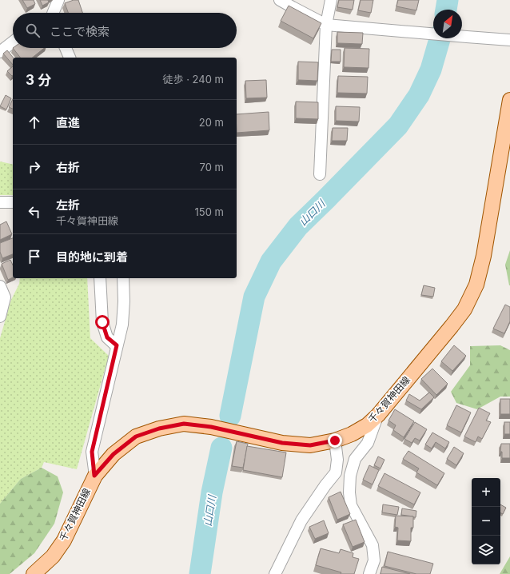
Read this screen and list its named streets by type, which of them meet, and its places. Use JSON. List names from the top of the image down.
{
  "streets": {
    "main road": ["千々賀神田線"]
  },
  "water": ["山口川"],
  "north": "top right",
  "page": {
    "search": "ここで検索",
    "heading": ["3 分", "徒歩 · 240 m"],
    "list": [
      ["直進", "20 m"],
      ["右折", "70 m"],
      ["左折", "千々賀神田線", "150 m"],
      "目的地に到着"
    ],
    "map_buttons": ["+", "−"]
  }
}
